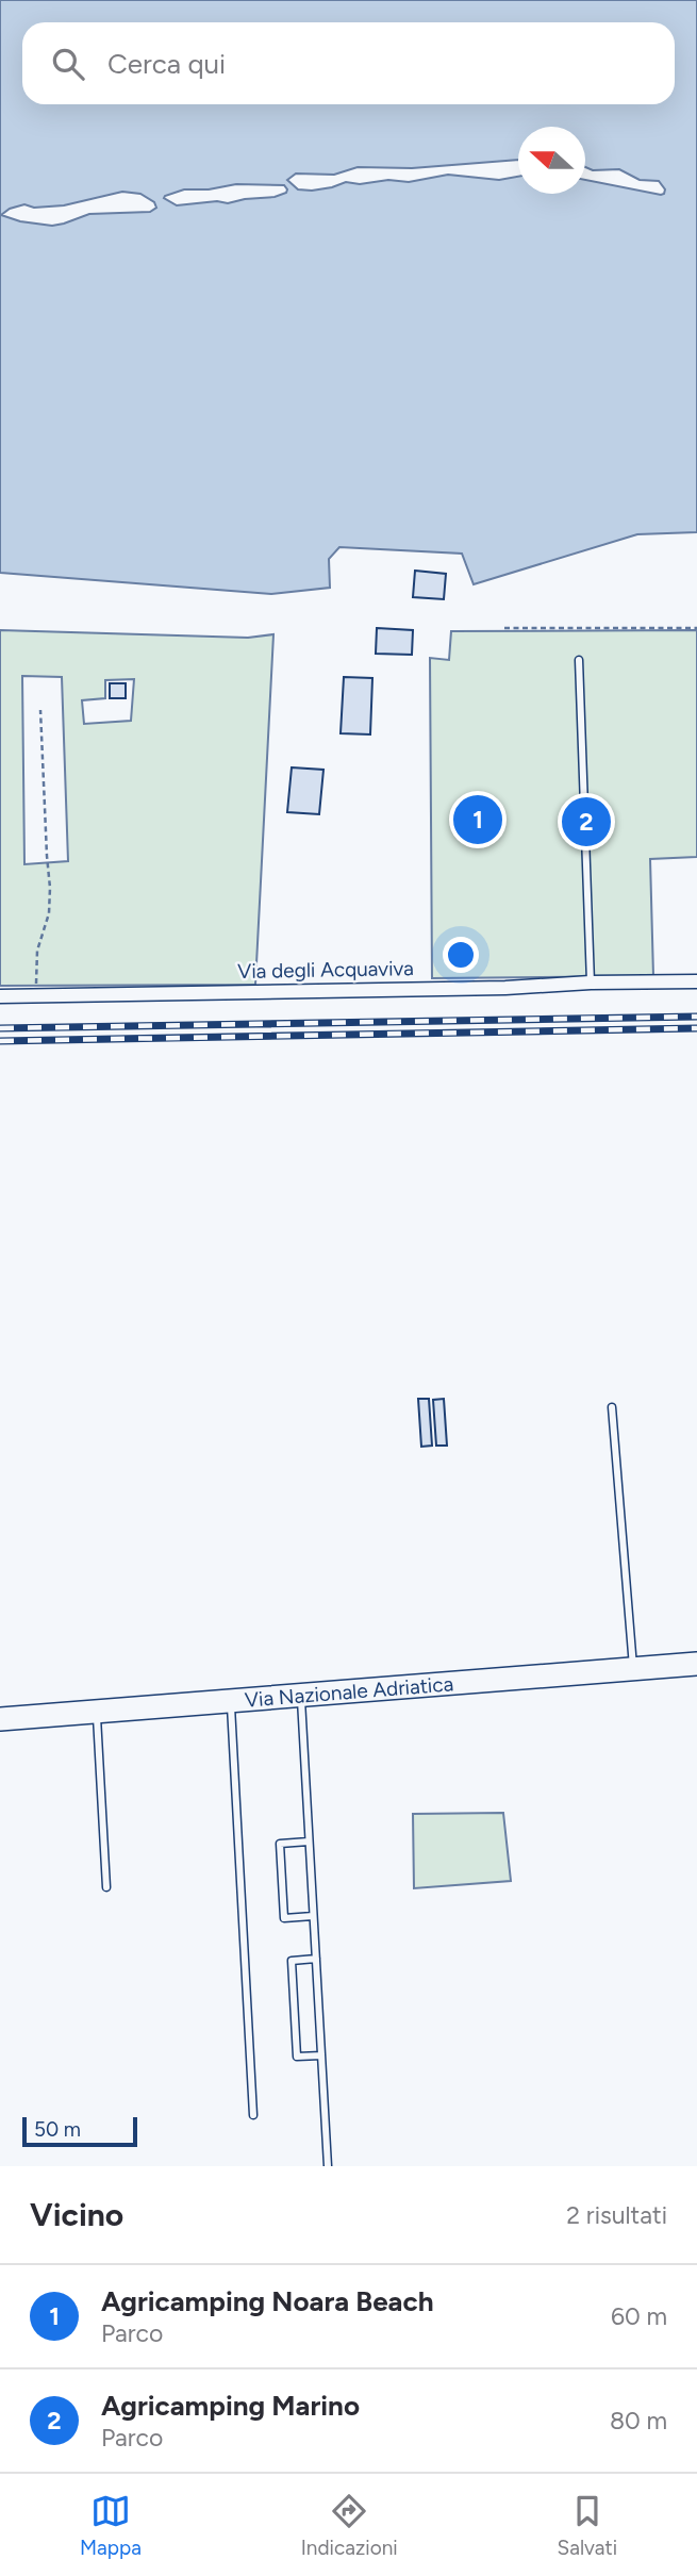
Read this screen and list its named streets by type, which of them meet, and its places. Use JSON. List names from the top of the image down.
{
  "streets": {
    "main road": ["Via Nazionale Adriatica"],
    "street": ["Via degli Acquaviva"]
  },
  "scale_bar": "50 m",
  "north": "left",
  "page": {
    "search": "Cerca qui",
    "pins": ["1", "2"],
    "scale": "50 m",
    "heading": ["Vicino", "2 risultati"],
    "list": [
      {
        "mark": "1",
        "name": "Agricamping Noara Beach",
        "note": "Parco",
        "value": "60 m"
      },
      {
        "mark": "2",
        "name": "Agricamping Marino",
        "note": "Parco",
        "value": "80 m"
      }
    ],
    "nav": ["Mappa", "Indicazioni", "Salvati"]
  }
}
